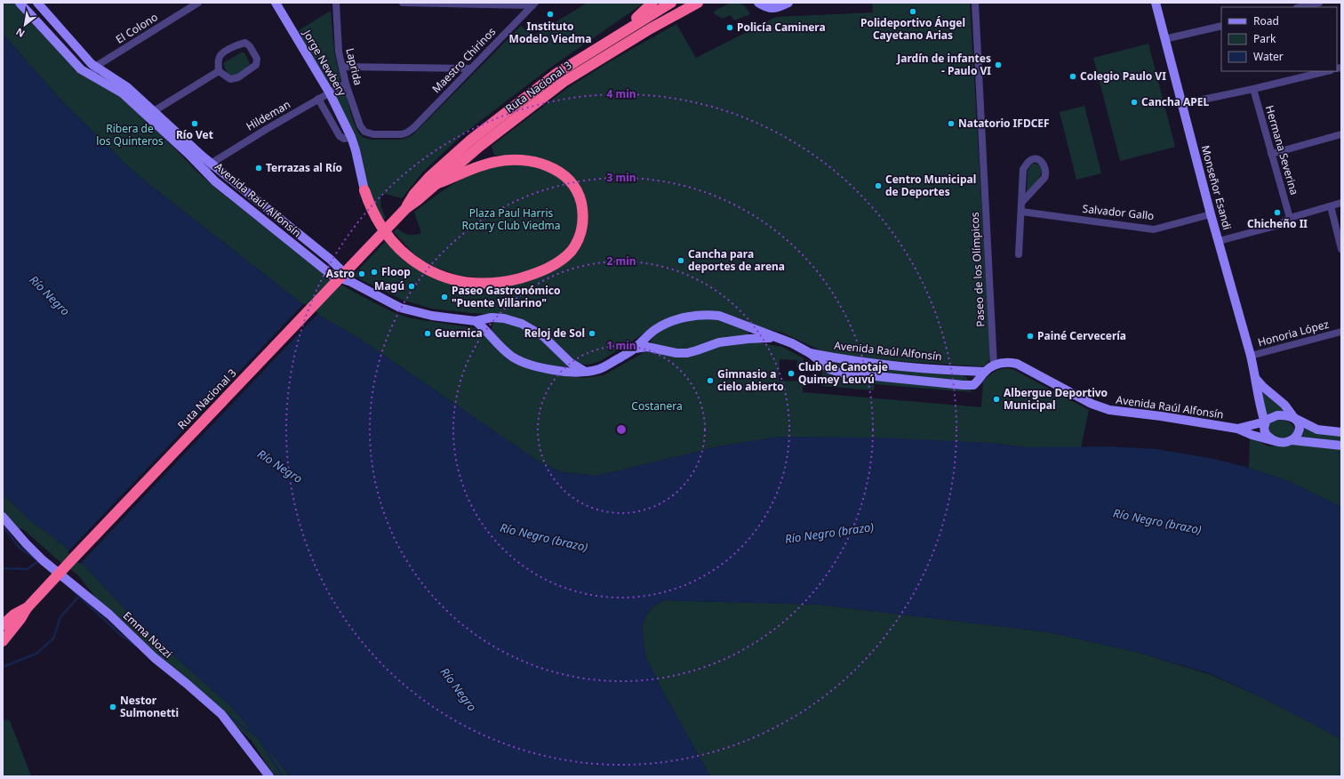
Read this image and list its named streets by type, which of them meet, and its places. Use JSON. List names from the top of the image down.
{
  "streets": {
    "highway": ["Ruta Nacional 3"],
    "main road": [
      "Jorge Newbery",
      "Monseñor Esandi",
      "Avenida Raúl Alfonsín",
      "Emma Nozzi"
    ],
    "street": [
      "El Colono",
      "Maestro Chirinos",
      "Laprida",
      "Hildeman",
      "Hermana Severina",
      "Salvador Gallo",
      "Paseo de los Olímpicos",
      "Honoria López"
    ]
  },
  "crossings": [
    ["El Colono", "Avenida Raúl Alfonsín"],
    ["Maestro Chirinos", "Laprida"],
    ["Jorge Newbery", "Hildeman"],
    ["Laprida", "Hildeman"],
    ["Hildeman", "Avenida Raúl Alfonsín"],
    ["Monseñor Esandi", "Avenida Raúl Alfonsín"],
    ["Monseñor Esandi", "Salvador Gallo"],
    ["Monseñor Esandi", "Honoria López"],
    ["Avenida Raúl Alfonsín", "Paseo de los Olímpicos"]
  ],
  "water": ["Río Negro", "Río Negro (brazo)"],
  "parks": ["Ribera de los Quinteros", "Plaza Paul Harris Rotary Club Viedma", "Costanera"],
  "places": [
    "Polideportivo Ángel Cayetano Arias",
    "Instituto Modelo Viedma",
    "Policía Caminera",
    "Jardín de infantes - Paulo VI",
    "Colegio Paulo VI",
    "Cancha APEL",
    "Río Vet",
    "Natatorio IFDCEF",
    "Terrazas al Río",
    "Centro Municipal de Deportes",
    "Chicheño II",
    "Cancha para deportes de arena",
    "Floop",
    "Astro",
    "Magú",
    "Paseo Gastronómico \"Puente Villarino\"",
    "Guernica",
    "Reloj de Sol",
    "Painé Cervecería",
    "Club de Canotaje Quimey Leuvú",
    "Gimnasio a cielo abierto",
    "Albergue Deportivo Municipal",
    "Nestor Sulmonetti"
  ],
  "legend": ["Road", "Park", "Water"],
  "north": "bottom left",
  "rings": [
    "4 min",
    "3 min",
    "2 min",
    "1 min"
  ]
}
